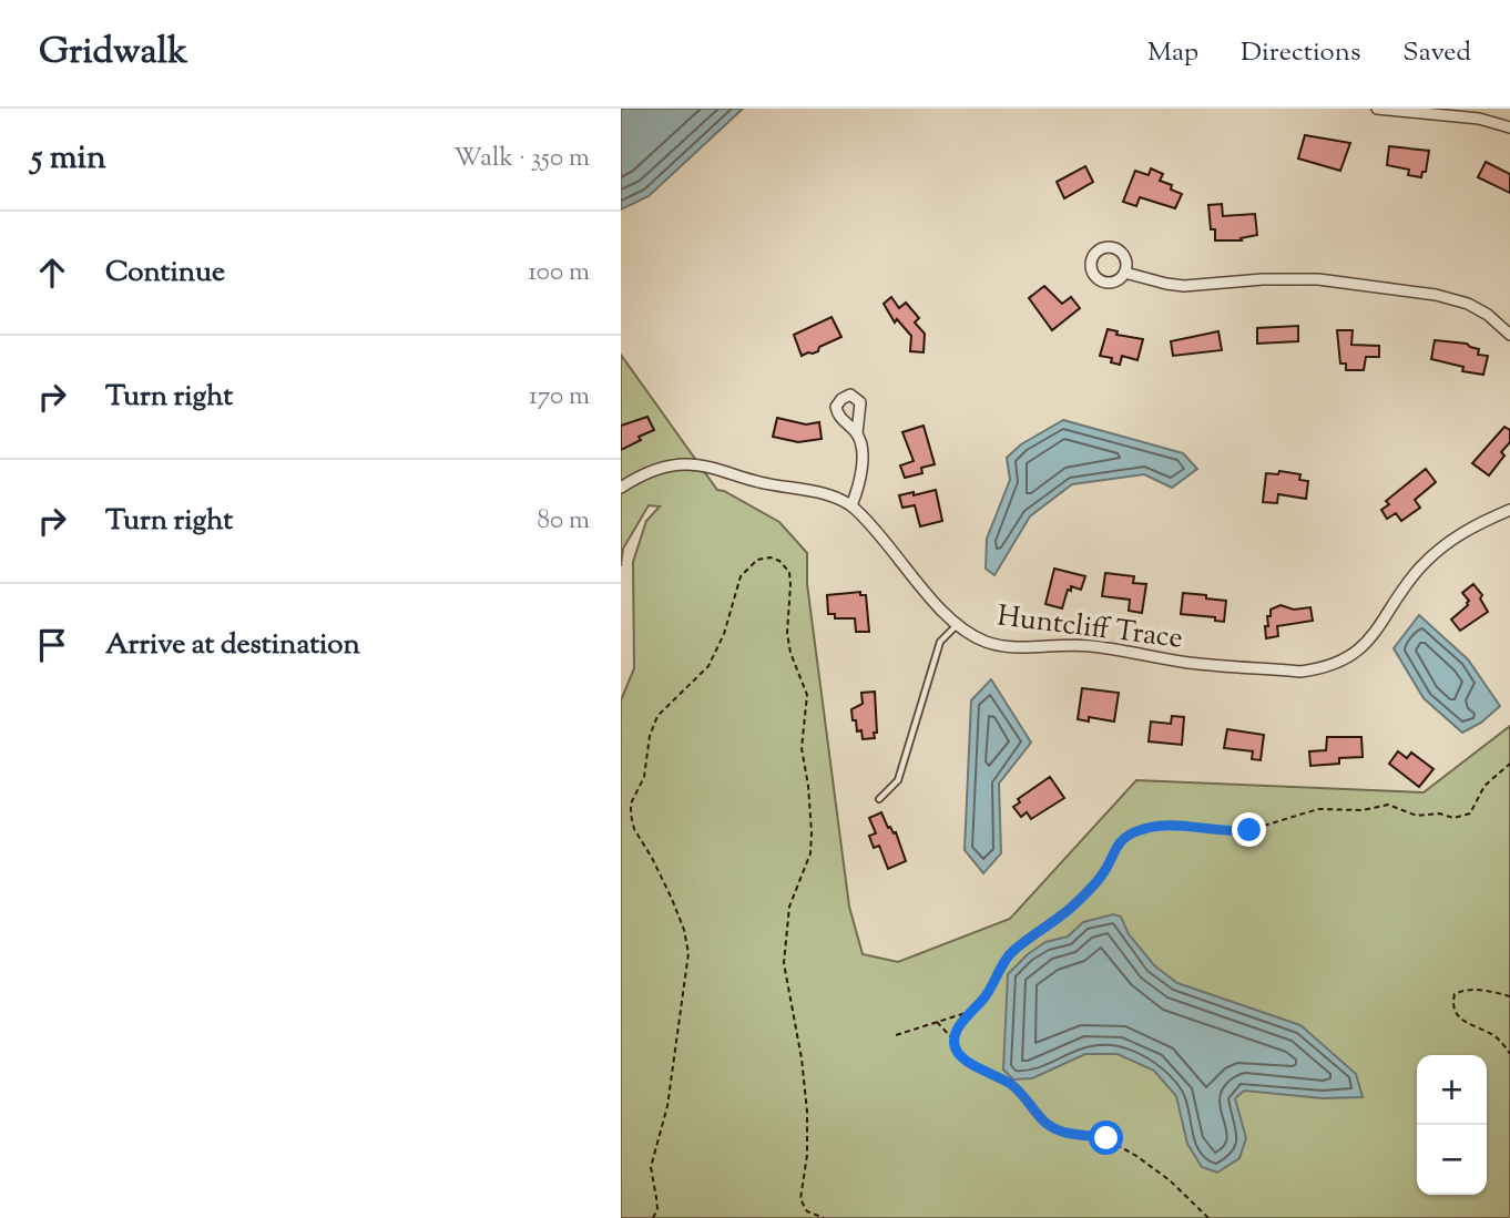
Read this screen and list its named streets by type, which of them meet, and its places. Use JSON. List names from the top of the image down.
{
  "streets": {
    "street": ["Huntcliff Trace"]
  },
  "page": {
    "header": "Gridwalk",
    "nav": ["Map", "Directions", "Saved"],
    "heading": ["5 min", "Walk · 350 m"],
    "list": [
      ["Continue", "100 m"],
      ["Turn right", "170 m"],
      ["Turn right", "80 m"],
      "Arrive at destination"
    ],
    "map_buttons": ["+", "−"]
  }
}
